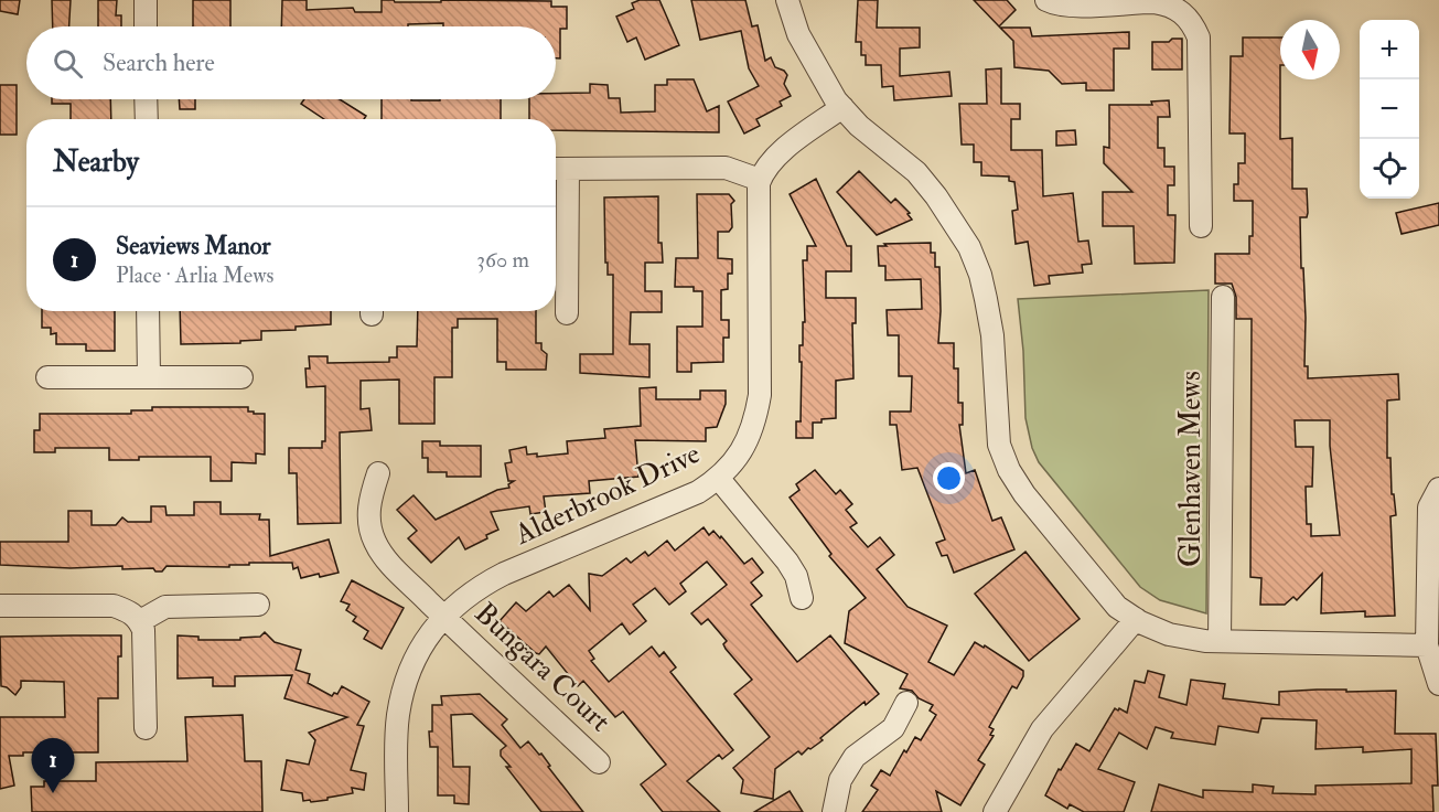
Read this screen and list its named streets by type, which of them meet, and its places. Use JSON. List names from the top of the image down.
{
  "streets": {
    "street": ["Glenhaven Mews", "Alderbrook Drive", "Bungara Court"]
  },
  "crossings": [
    ["Alderbrook Drive", "Bungara Court"]
  ],
  "north": "bottom",
  "page": {
    "map_buttons": ["+", "−"],
    "search": "Search here",
    "heading": "Nearby",
    "list": [
      {
        "mark": "1",
        "name": "Seaviews Manor",
        "note": "Place · Arlia Mews",
        "value": "360 m"
      }
    ],
    "pins": "1"
  }
}
